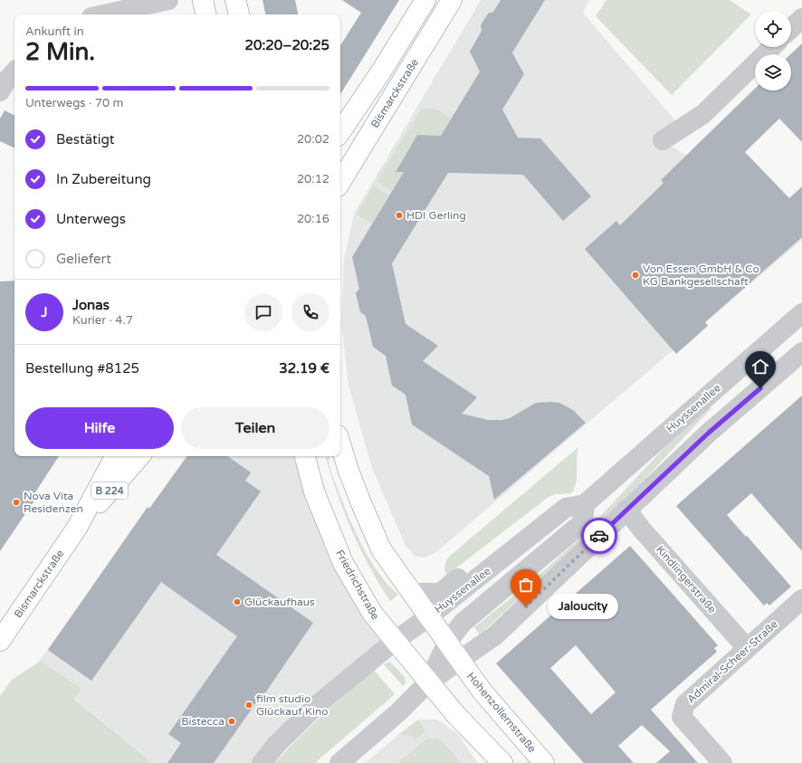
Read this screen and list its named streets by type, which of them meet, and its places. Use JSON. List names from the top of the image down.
{
  "streets": {
    "main road": [
      "Bismarckstraße",
      "B 224",
      "Friedrichstraße",
      "Hohenzollernstraße"
    ],
    "street": ["Huyssenallee", "Kindlingerstraße", "Admiral-Scheer-Straße"]
  },
  "crossings": [
    ["Huyssenallee", "Friedrichstraße"],
    ["Kindlingerstraße", "Admiral-Scheer-Straße"],
    ["Friedrichstraße", "Hohenzollernstraße"]
  ],
  "places": [
    "HDI Gerling",
    "Von Essen GmbH & Co KG Bankgesellschaft",
    "Nova Vita Residenzen",
    "Glückaufhaus",
    "Jaloucity",
    "film studio Glückauf Kino",
    "Bistecca"
  ],
  "page": {
    "heading": ["2 Min.", "Ankunft in", "20:20–20:25"],
    "panel": [
      "Jonas",
      "Kurier · 4.7",
      "Bestellung #8125",
      "32.19 €"
    ],
    "bar": "Unterwegs · 70 m",
    "list": [
      ["Bestätigt", "20:02"],
      ["In Zubereitung", "20:12"],
      ["Unterwegs", "20:16"],
      "Geliefert"
    ],
    "round": "J",
    "buttons": ["Hilfe", "Teilen"],
    "bubble": "Jaloucity"
  }
}
